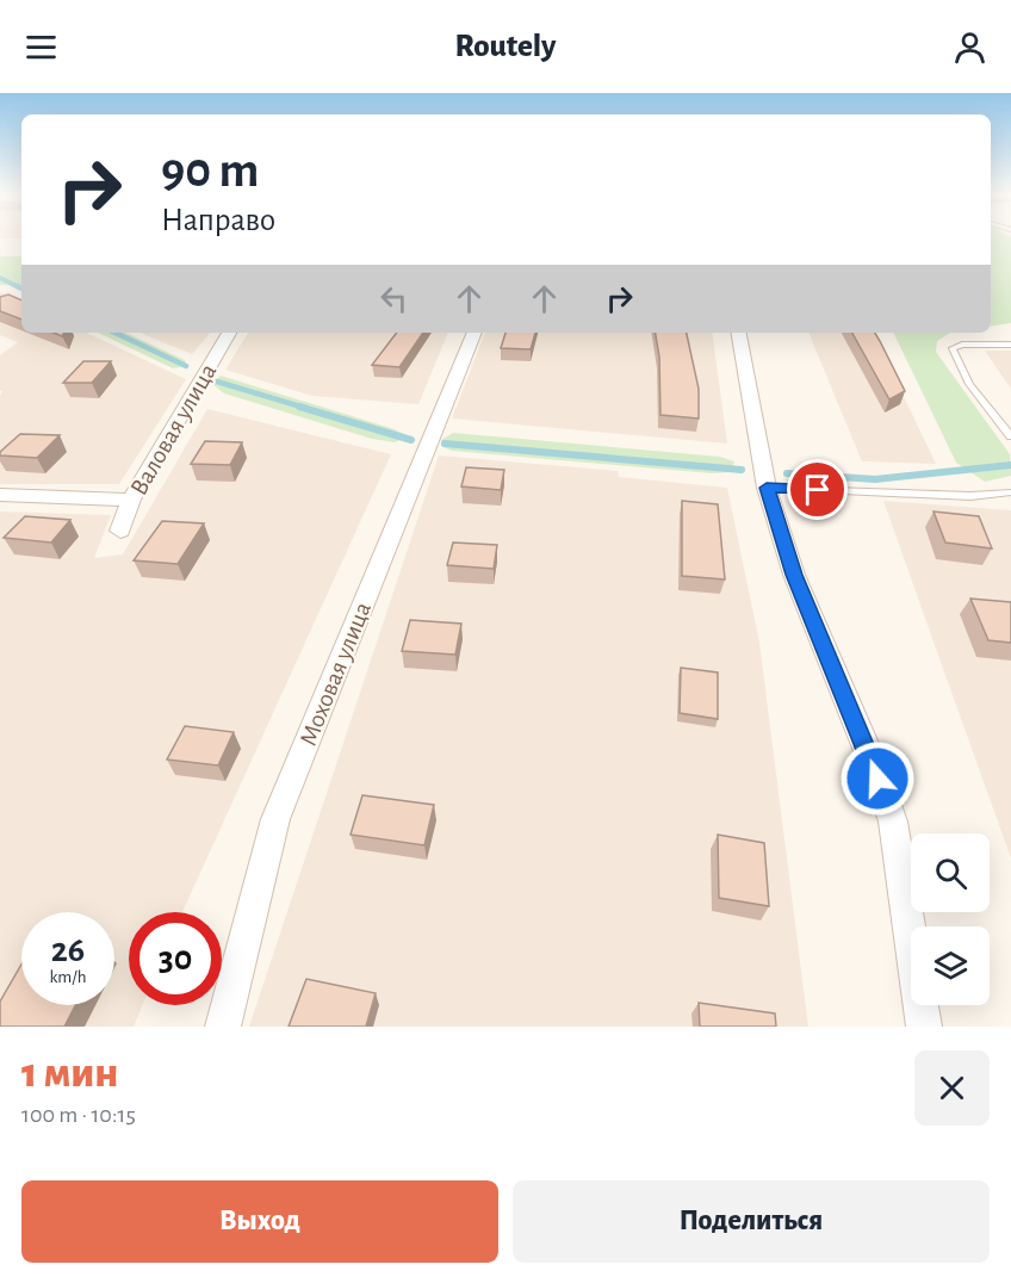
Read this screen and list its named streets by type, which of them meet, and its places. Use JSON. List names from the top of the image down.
{
  "streets": {
    "street": ["Валовая улица", "Моховая улица"]
  },
  "page": {
    "header": "Routely",
    "turn": ["90 m", "Направо"],
    "speed": "26 km/h",
    "limit": "30",
    "heading": ["1 мин", "100 m · 10:15"],
    "buttons": ["Выход", "Поделиться"]
  }
}
